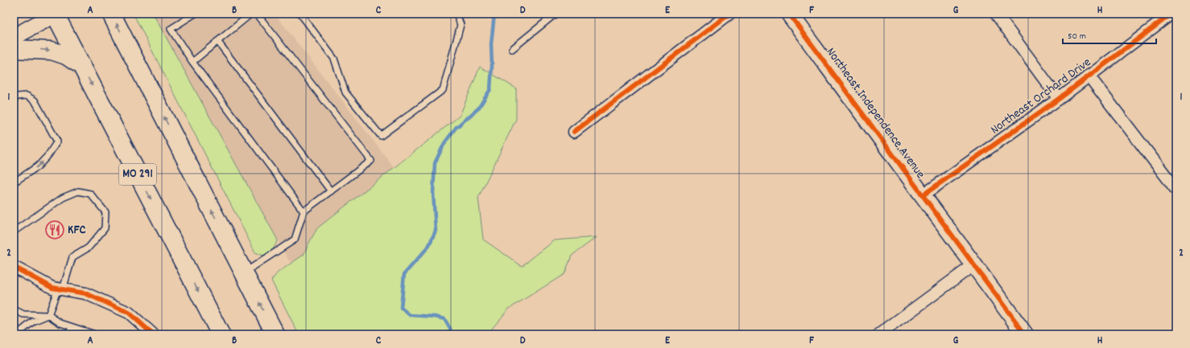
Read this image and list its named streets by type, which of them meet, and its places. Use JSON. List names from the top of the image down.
{
  "streets": {
    "main road": ["MO 291"],
    "street": ["Northeast Orchard Drive", "Northeast Independence Avenue"]
  },
  "crossings": [
    ["Northeast Orchard Drive", "Northeast Independence Avenue"]
  ],
  "places": {
    "restaurant": ["KFC"]
  },
  "scale_bar": "50 m",
  "grid": {
    "columns": [
      "A",
      "B",
      "C",
      "D",
      "E",
      "F",
      "G",
      "H"
    ],
    "rows": ["1", "2"]
  }
}
